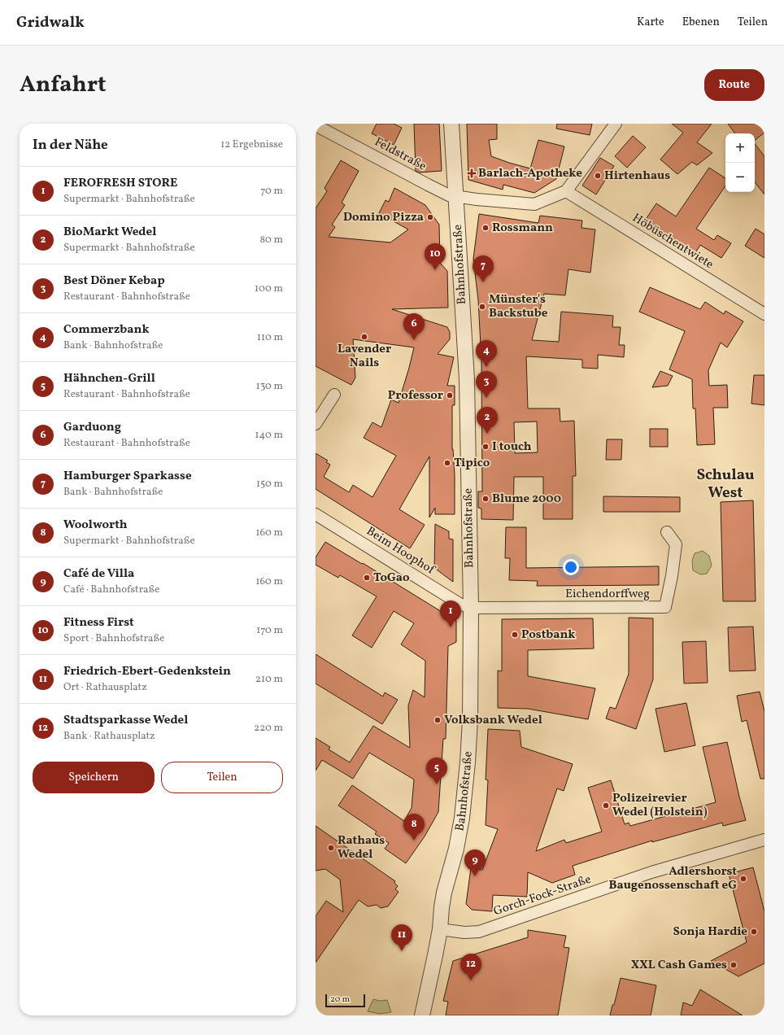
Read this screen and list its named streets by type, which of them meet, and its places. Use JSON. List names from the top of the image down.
{
  "streets": {
    "street": [
      "Feldstraße",
      "Höbüschentwiete",
      "Bahnhofstraße",
      "Beim Hoophof",
      "Eichendorffweg",
      "Gorch-Fock-Straße"
    ]
  },
  "crossings": [
    ["Feldstraße", "Höbüschentwiete"],
    ["Feldstraße", "Bahnhofstraße"],
    ["Bahnhofstraße", "Beim Hoophof"],
    ["Bahnhofstraße", "Eichendorffweg"],
    ["Bahnhofstraße", "Gorch-Fock-Straße"],
    ["Beim Hoophof", "Eichendorffweg"]
  ],
  "districts": ["Schulau West"],
  "places": {
    "health": ["Barlach-Apotheke"],
    "other": [
      "Hirtenhaus",
      "Domino Pizza",
      "Rossmann",
      "Münster's Backstube",
      "Lavender Nails",
      "Professor",
      "I touch",
      "Tipico",
      "Blume 2000",
      "ToGao",
      "Postbank",
      "Volksbank Wedel",
      "Polizeirevier Wedel (Holstein)",
      "Rathaus Wedel",
      "Adlershorst Baugenossenschaft eG",
      "Sonja Hardie",
      "XXL Cash Games"
    ]
  },
  "scale_bar": "20 m",
  "page": {
    "header": "Gridwalk",
    "nav": ["Karte", "Ebenen", "Teilen"],
    "title": "Anfahrt",
    "buttons": [
      "Route",
      ["Speichern", "Teilen"]
    ],
    "heading": ["In der Nähe", "12 Ergebnisse"],
    "map_buttons": ["+", "−"],
    "list": [
      {
        "mark": "1",
        "name": "FEROFRESH STORE",
        "note": "Supermarkt · Bahnhofstraße",
        "value": "70 m"
      },
      {
        "mark": "2",
        "name": "BioMarkt Wedel",
        "note": "Supermarkt · Bahnhofstraße",
        "value": "80 m"
      },
      {
        "mark": "3",
        "name": "Best Döner Kebap",
        "note": "Restaurant · Bahnhofstraße",
        "value": "100 m"
      },
      {
        "mark": "4",
        "name": "Commerzbank",
        "note": "Bank · Bahnhofstraße",
        "value": "110 m"
      },
      {
        "mark": "5",
        "name": "Hähnchen-Grill",
        "note": "Restaurant · Bahnhofstraße",
        "value": "130 m"
      },
      {
        "mark": "6",
        "name": "Garduong",
        "note": "Restaurant · Bahnhofstraße",
        "value": "140 m"
      },
      {
        "mark": "7",
        "name": "Hamburger Sparkasse",
        "note": "Bank · Bahnhofstraße",
        "value": "150 m"
      },
      {
        "mark": "8",
        "name": "Woolworth",
        "note": "Supermarkt · Bahnhofstraße",
        "value": "160 m"
      },
      {
        "mark": "9",
        "name": "Café de Villa",
        "note": "Café · Bahnhofstraße",
        "value": "160 m"
      },
      {
        "mark": "10",
        "name": "Fitness First",
        "note": "Sport · Bahnhofstraße",
        "value": "170 m"
      },
      {
        "mark": "11",
        "name": "Friedrich-Ebert-Gedenkstein",
        "note": "Ort · Rathausplatz",
        "value": "210 m"
      },
      {
        "mark": "12",
        "name": "Stadtsparkasse Wedel",
        "note": "Bank · Rathausplatz",
        "value": "220 m"
      }
    ],
    "pins": [
      "10",
      "7",
      "6",
      "4",
      "3",
      "2",
      "1",
      "5",
      "8",
      "9",
      "11",
      "12"
    ],
    "scale": "20 m"
  }
}
